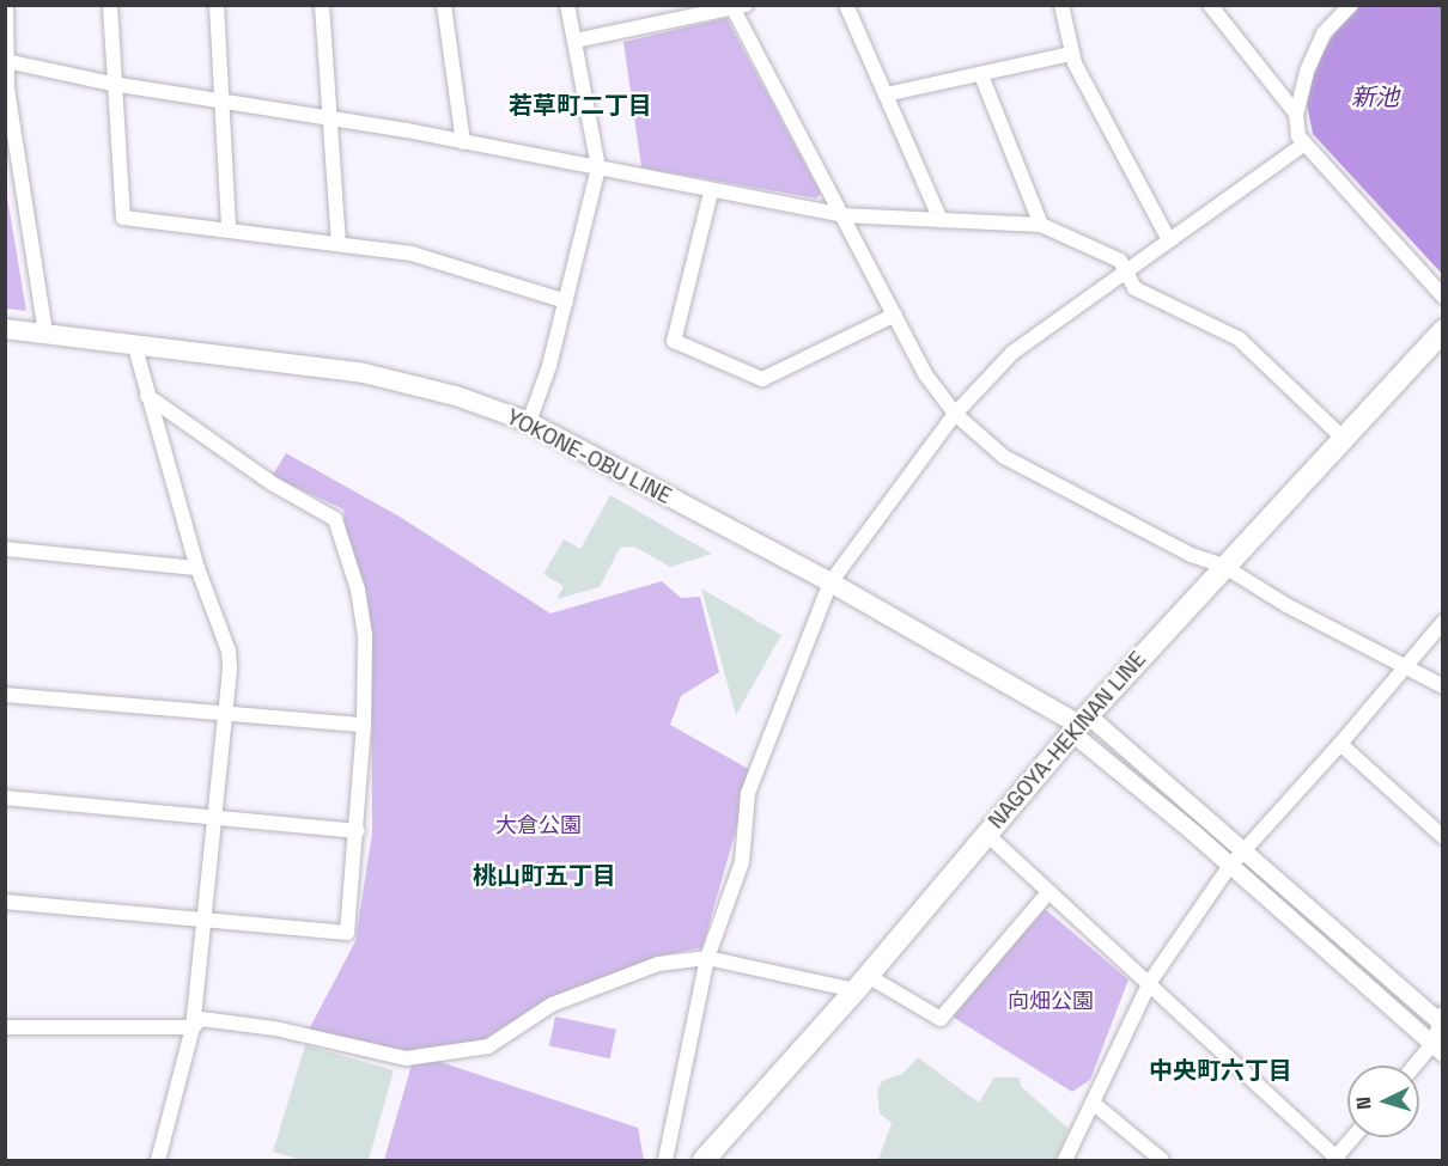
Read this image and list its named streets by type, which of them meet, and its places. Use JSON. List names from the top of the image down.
{
  "streets": {
    "main road": ["YOKONE-OBU LINE", "NAGOYA-HEKINAN LINE"]
  },
  "crossings": [
    ["YOKONE-OBU LINE", "NAGOYA-HEKINAN LINE"]
  ],
  "districts": ["若草町二丁目", "桃山町五丁目", "中央町六丁目"],
  "water": ["新池"],
  "parks": ["大倉公園", "向畑公園"],
  "north": "left"
}
